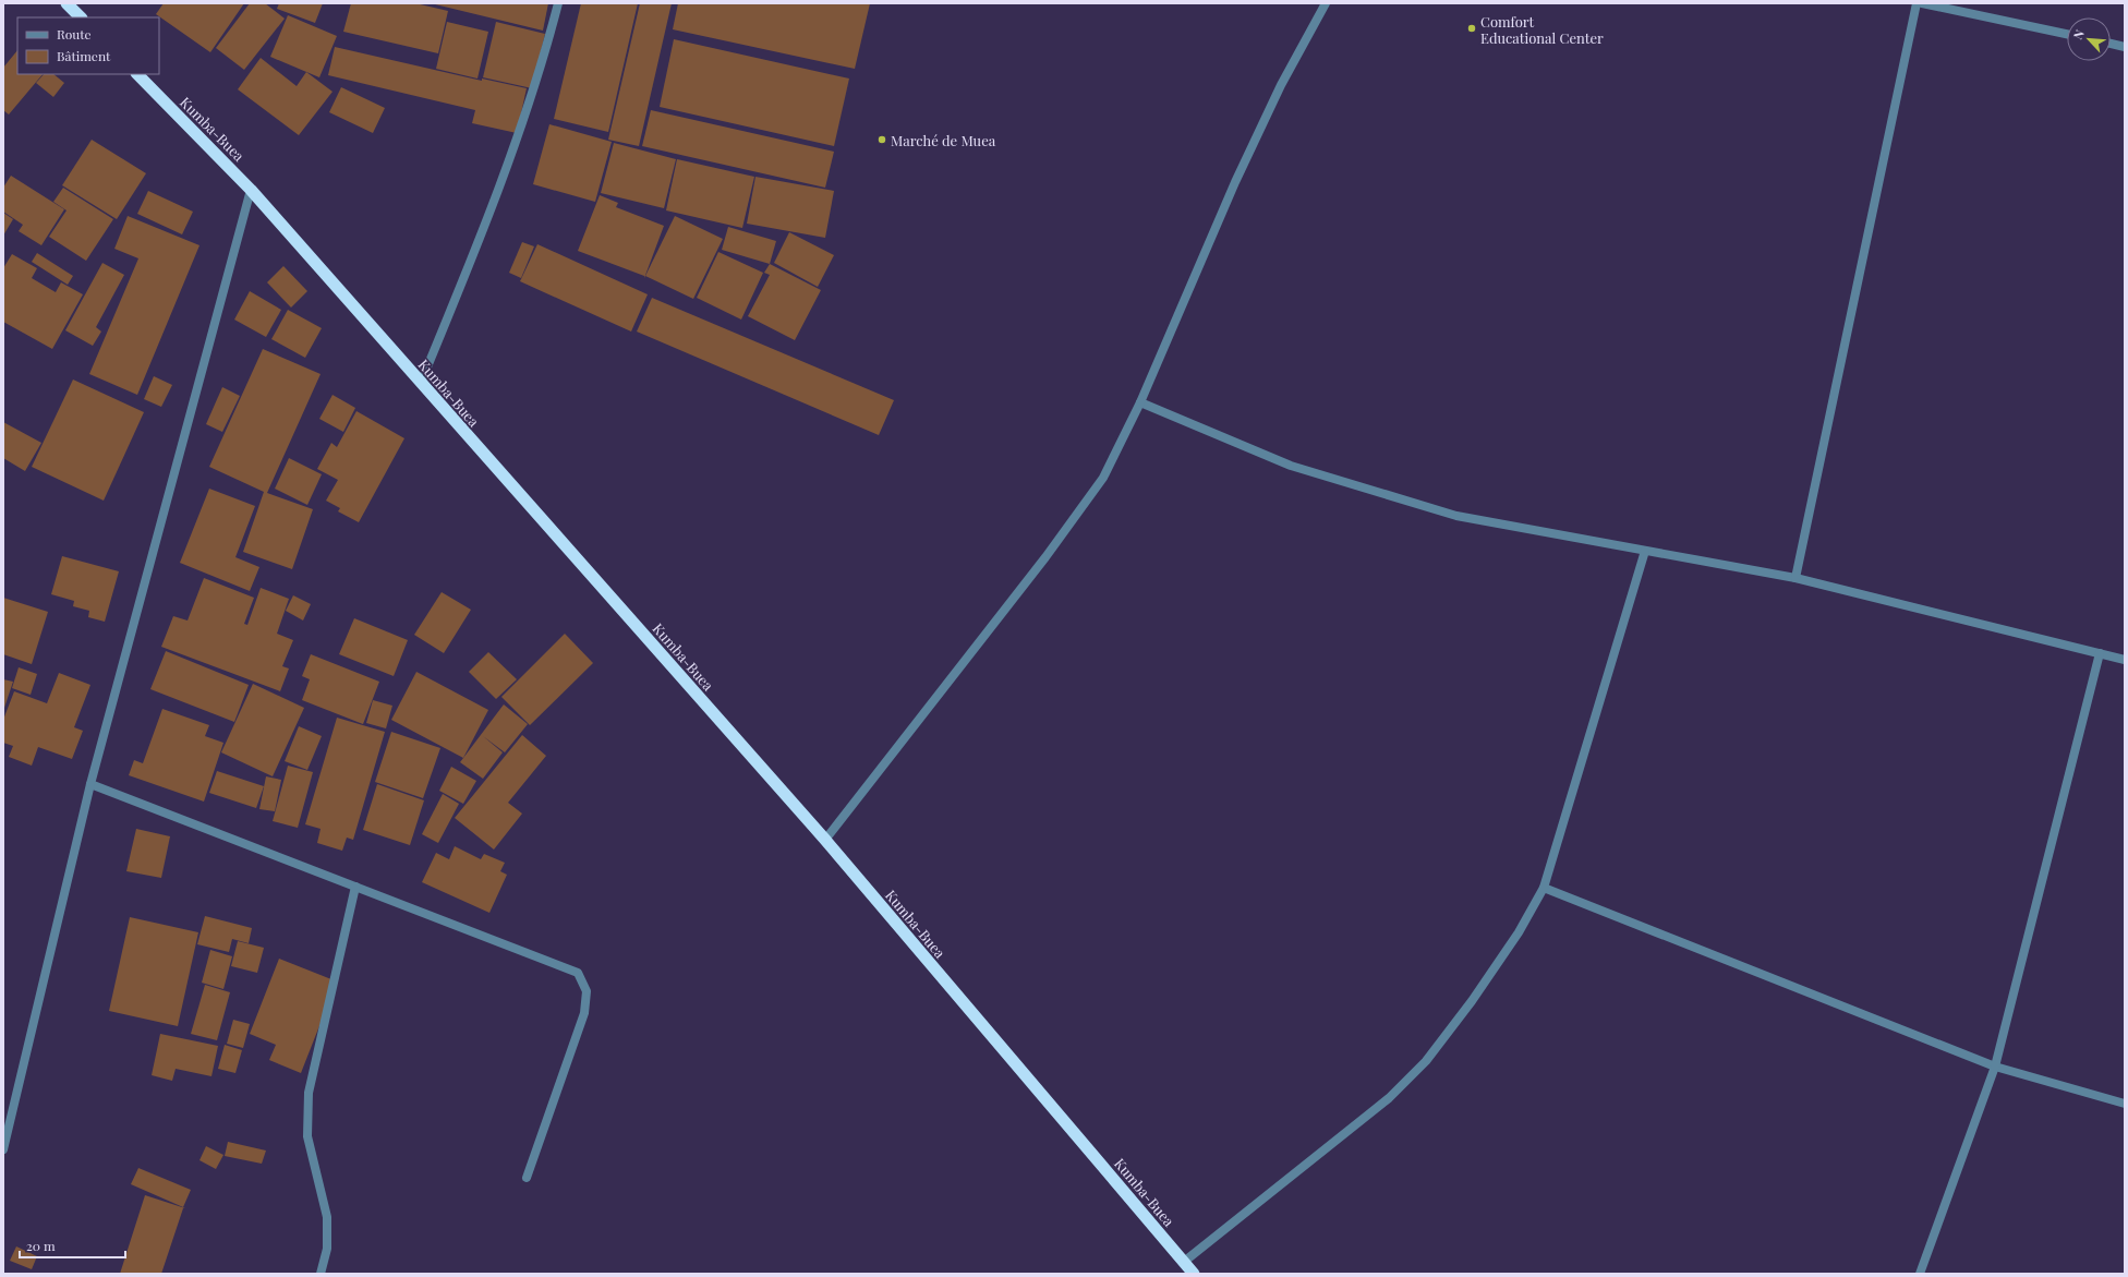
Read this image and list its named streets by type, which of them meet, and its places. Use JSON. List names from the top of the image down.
{
  "streets": {
    "highway": ["Kumba-Buea"]
  },
  "places": ["Comfort Educational Center", "Marché de Muea"],
  "legend": ["Route", "Bâtiment"],
  "scale_bar": "20 m",
  "north": "top left"
}
